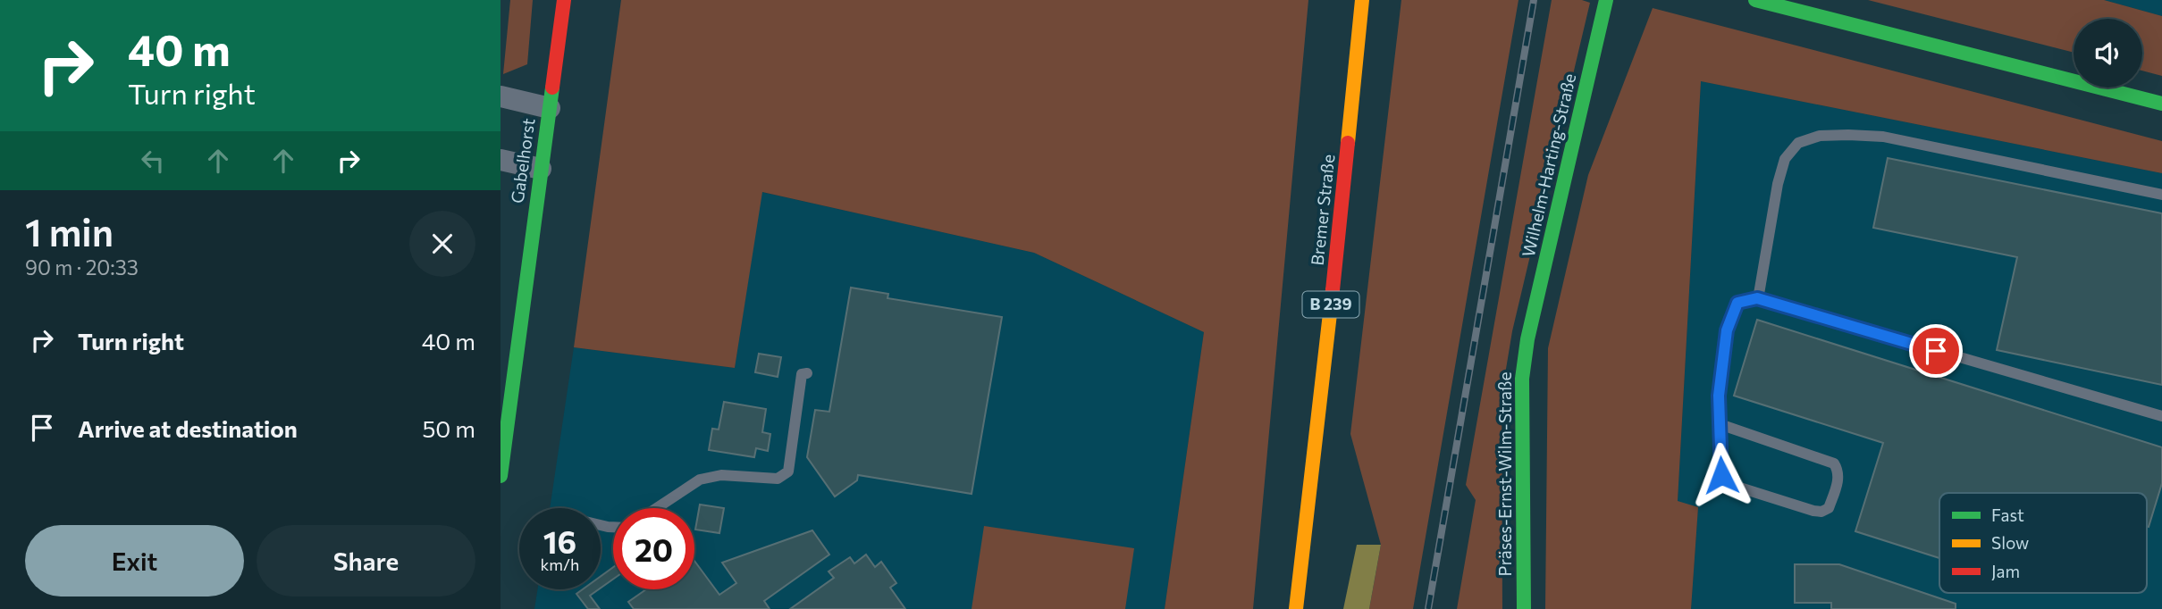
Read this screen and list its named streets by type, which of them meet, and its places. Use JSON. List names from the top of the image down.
{
  "streets": {
    "street": [
      "Gabelhorst",
      "Wilhelm-Harting-Straße",
      "Bremer Straße",
      "B 239",
      "Präses-Ernst-Wilm-Straße"
    ]
  },
  "crossings": [
    ["Wilhelm-Harting-Straße", "Präses-Ernst-Wilm-Straße"]
  ],
  "legend": ["Fast", "Slow", "Jam"],
  "page": {
    "turn": ["40 m", "Turn right"],
    "heading": ["1 min", "90 m · 20:33"],
    "list": [
      {
        "name": "Turn right",
        "value": "40 m"
      },
      {
        "name": "Arrive at destination",
        "value": "50 m"
      }
    ],
    "speed": "16 km/h",
    "limit": "20",
    "buttons": ["Exit", "Share"]
  }
}
